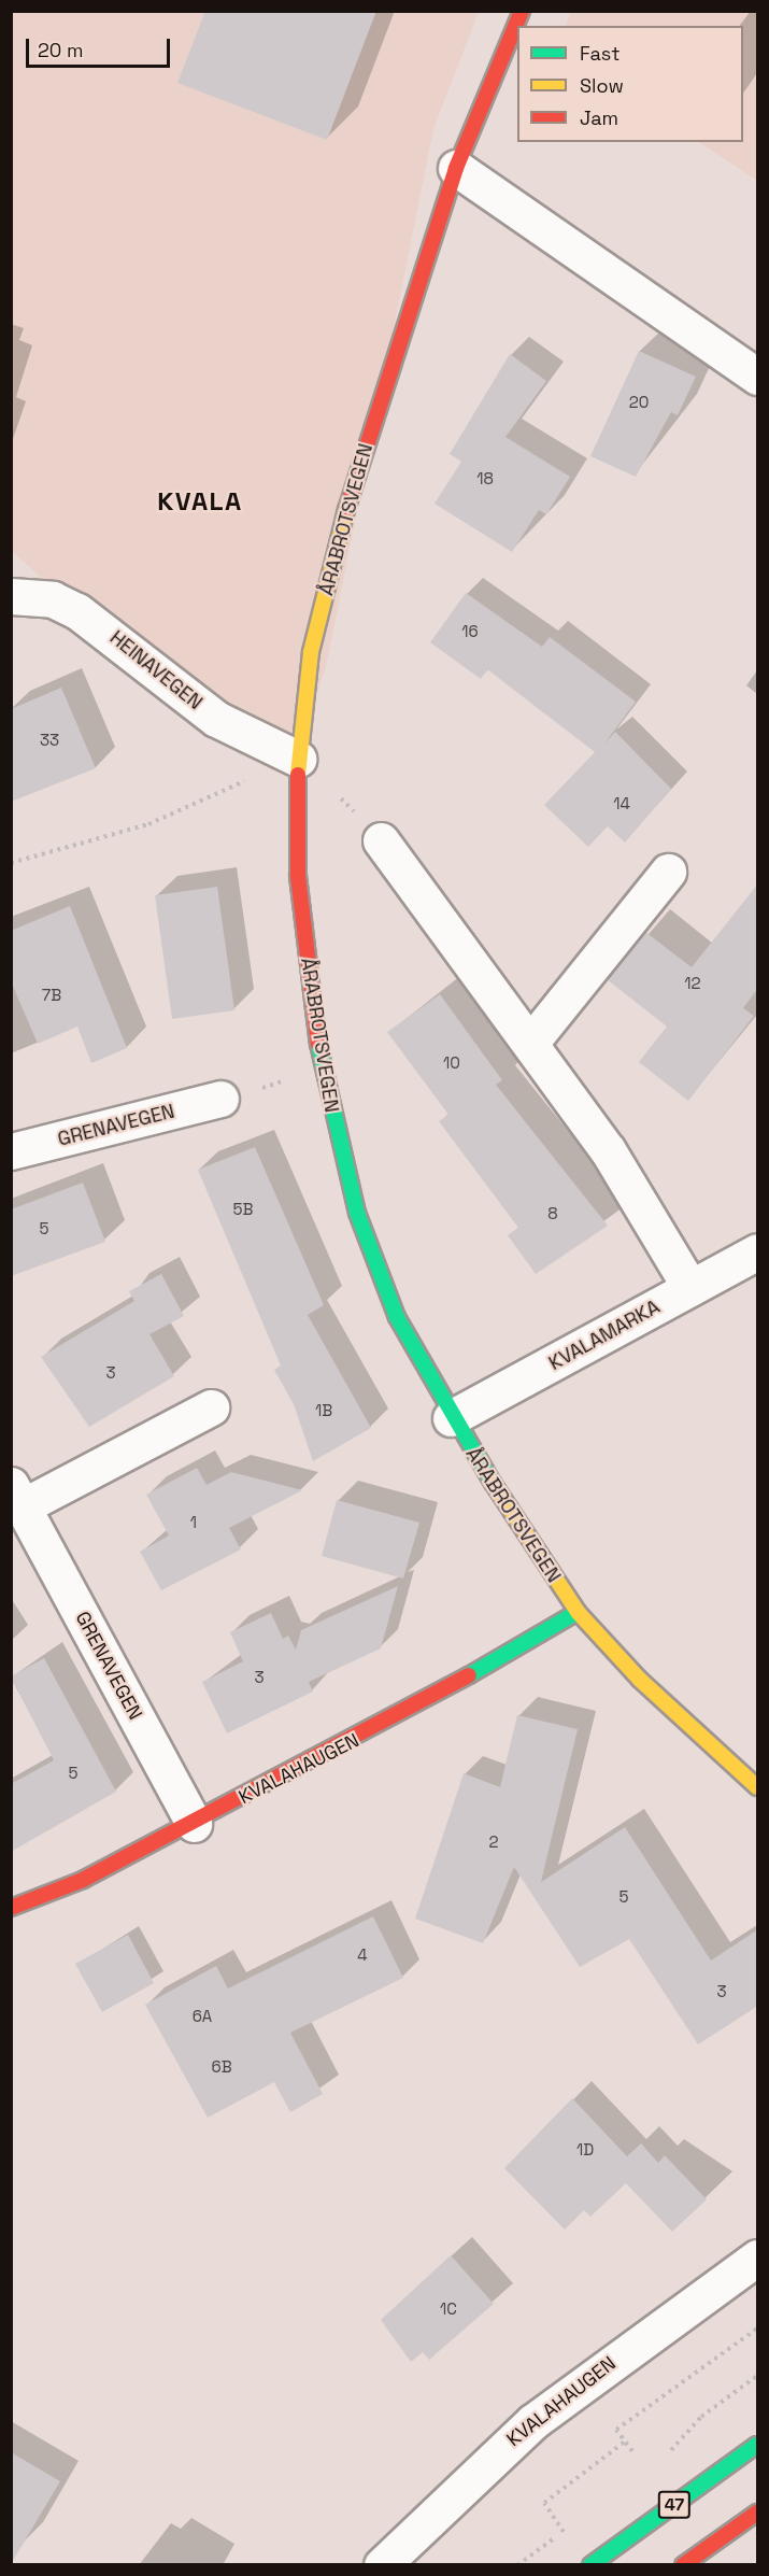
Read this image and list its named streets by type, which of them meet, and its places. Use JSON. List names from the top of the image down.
{
  "streets": {
    "main road": ["ÅRABROTSVEGEN", "KVALAHAUGEN", "47"],
    "street": ["HEINAVEGEN", "GRENAVEGEN", "KVALAMARKA"]
  },
  "crossings": [
    ["ÅRABROTSVEGEN", "HEINAVEGEN"],
    ["ÅRABROTSVEGEN", "KVALAMARKA"],
    ["ÅRABROTSVEGEN", "KVALAHAUGEN"],
    ["GRENAVEGEN", "KVALAHAUGEN"]
  ],
  "districts": ["KVALA"],
  "house_numbers": [
    "20",
    "18",
    "16",
    "33",
    "14",
    "12",
    "7B",
    "10",
    "5B",
    "8",
    "5",
    "3",
    "1B",
    "1",
    "3",
    "5",
    "2",
    "5",
    "4",
    "3",
    "6A",
    "6B",
    "1D",
    "1C"
  ],
  "legend": ["Fast", "Slow", "Jam"],
  "scale_bar": "20 m"
}
